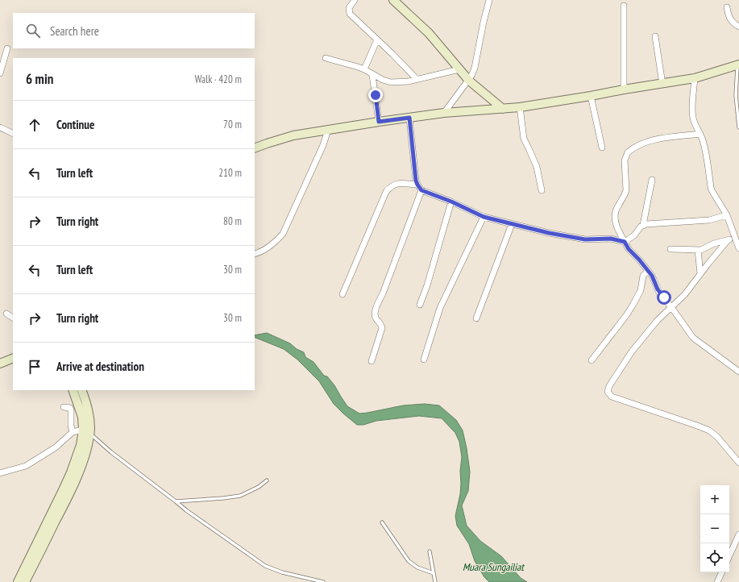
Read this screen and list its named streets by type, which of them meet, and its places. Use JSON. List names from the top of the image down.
{
  "water": ["Muara Sungailiat"],
  "page": {
    "search": "Search here",
    "heading": ["6 min", "Walk · 420 m"],
    "list": [
      ["Continue", "70 m"],
      ["Turn left", "210 m"],
      ["Turn right", "80 m"],
      ["Turn left", "30 m"],
      ["Turn right", "30 m"],
      "Arrive at destination"
    ],
    "map_buttons": ["+", "−"]
  }
}
